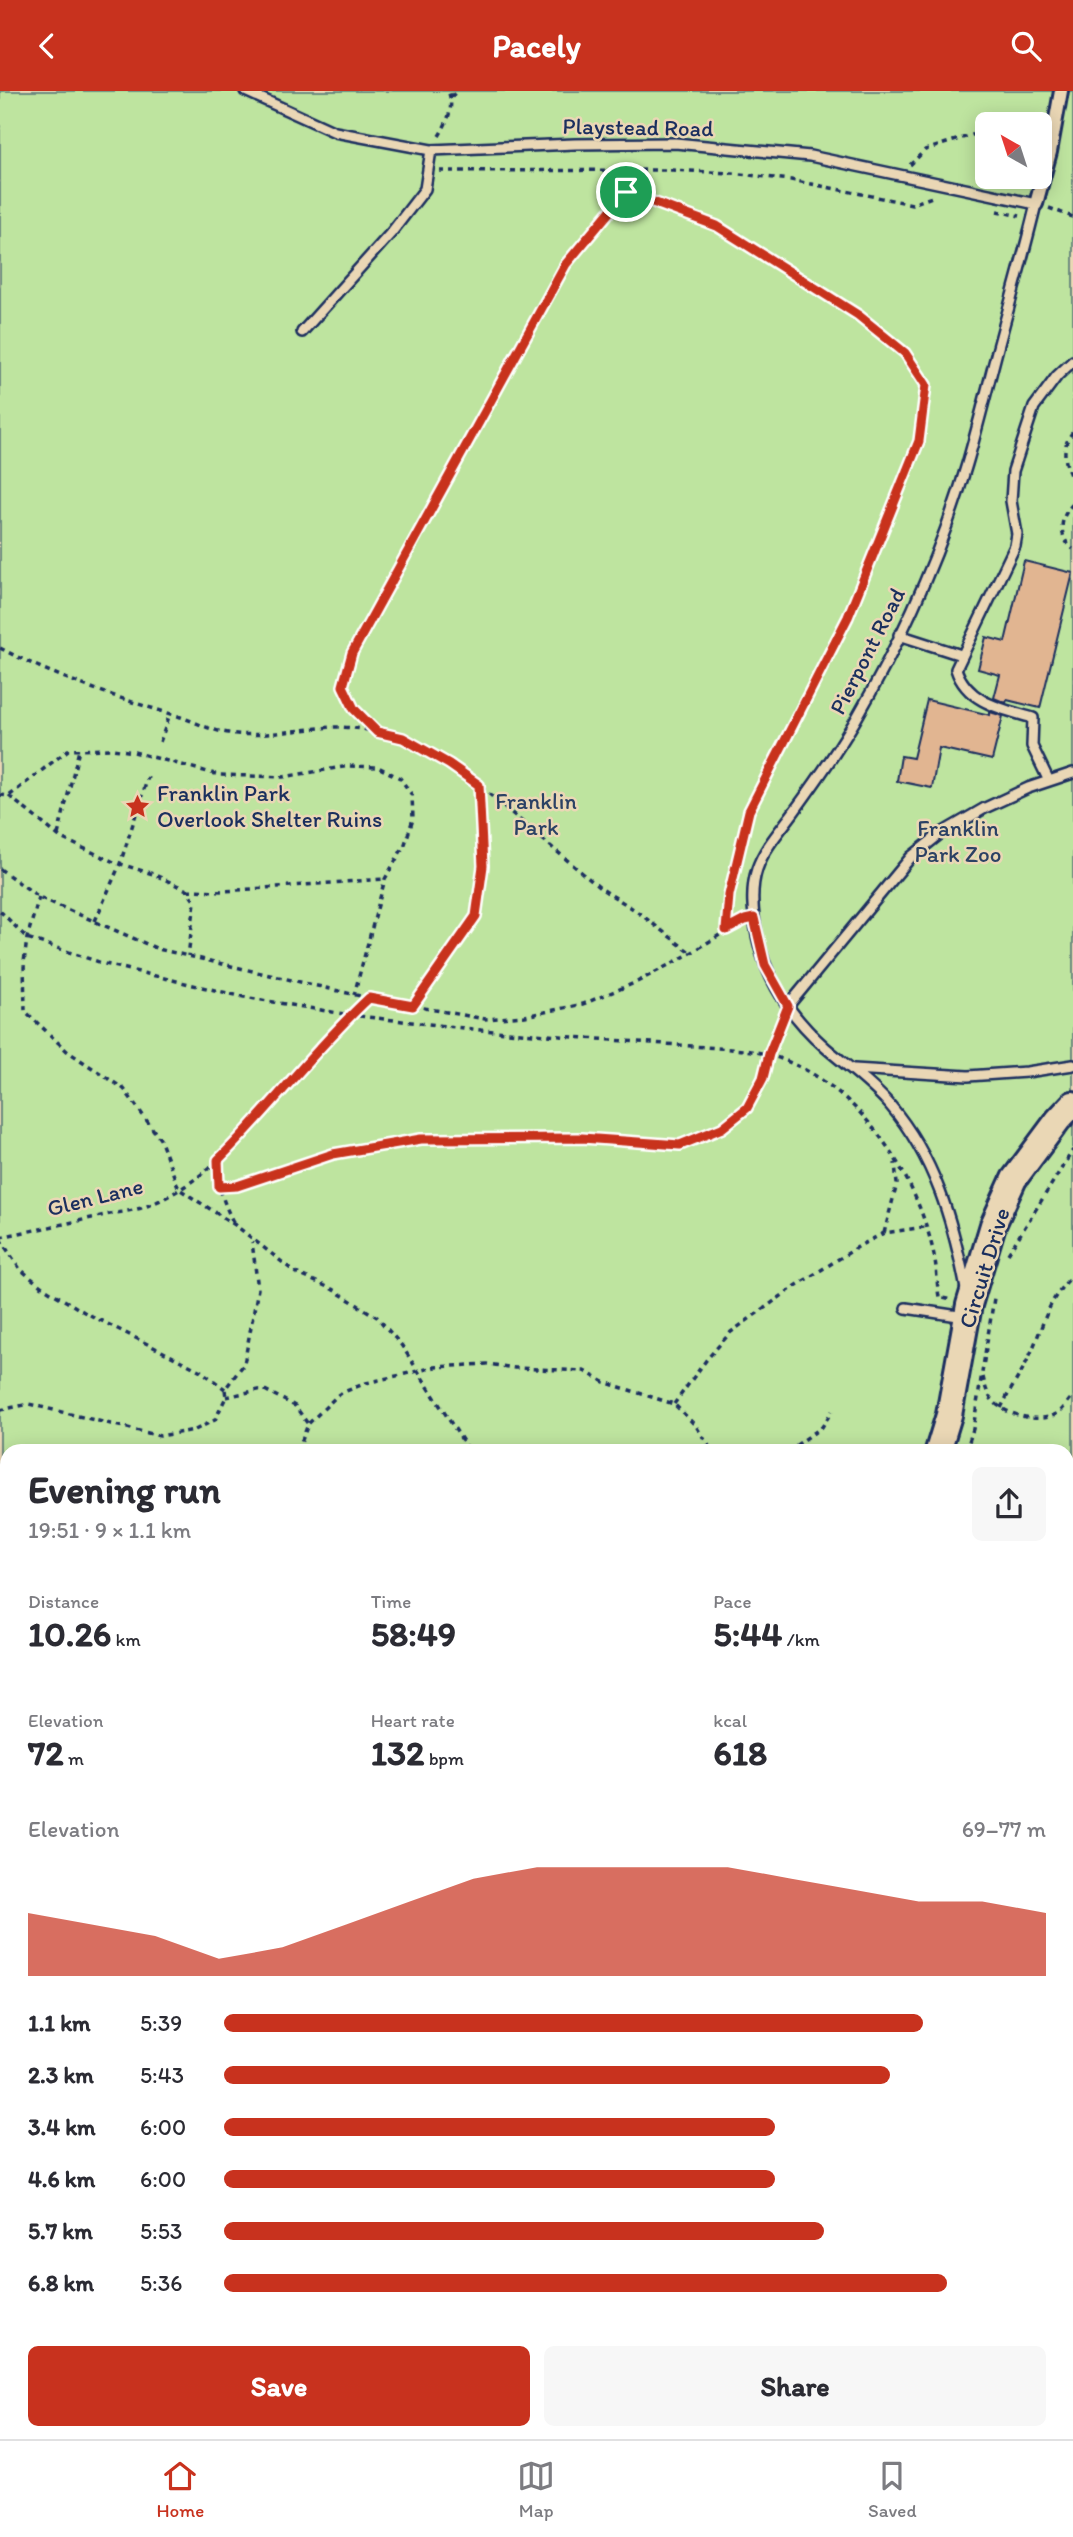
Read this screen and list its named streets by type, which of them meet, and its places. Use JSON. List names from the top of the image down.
{
  "streets": {
    "main road": ["Circuit Drive"],
    "lane": ["Playstead Road", "Pierpont Road"],
    "path": ["Glen Lane"]
  },
  "crossings": [
    ["Playstead Road", "Pierpont Road"],
    ["Pierpont Road", "Circuit Drive"]
  ],
  "parks": ["Franklin Park", "Franklin Park Zoo"],
  "places": {
    "place": ["Franklin Park Overlook Shelter Ruins"]
  },
  "north": "top left",
  "page": {
    "header": "Pacely",
    "heading": ["Evening run", "19:51 · 9 × 1.1 km"],
    "stats": [
      ["Distance", "10.26 km"],
      ["Time", "58:49"],
      ["Pace", "5:44 /km"],
      ["Elevation", "72 m"],
      ["Heart rate", "132 bpm"],
      ["kcal", "618"]
    ],
    "chart": ["Elevation", "69–77 m"],
    "list": [
      {
        "name": "1.1 km",
        "note": "5:39"
      },
      {
        "name": "2.3 km",
        "note": "5:43"
      },
      {
        "name": "3.4 km",
        "note": "6:00"
      },
      {
        "name": "4.6 km",
        "note": "6:00"
      },
      {
        "name": "5.7 km",
        "note": "5:53"
      },
      {
        "name": "6.8 km",
        "note": "5:36"
      }
    ],
    "buttons": ["Save", "Share"],
    "tabs": ["Home", "Map", "Saved"]
  }
}
